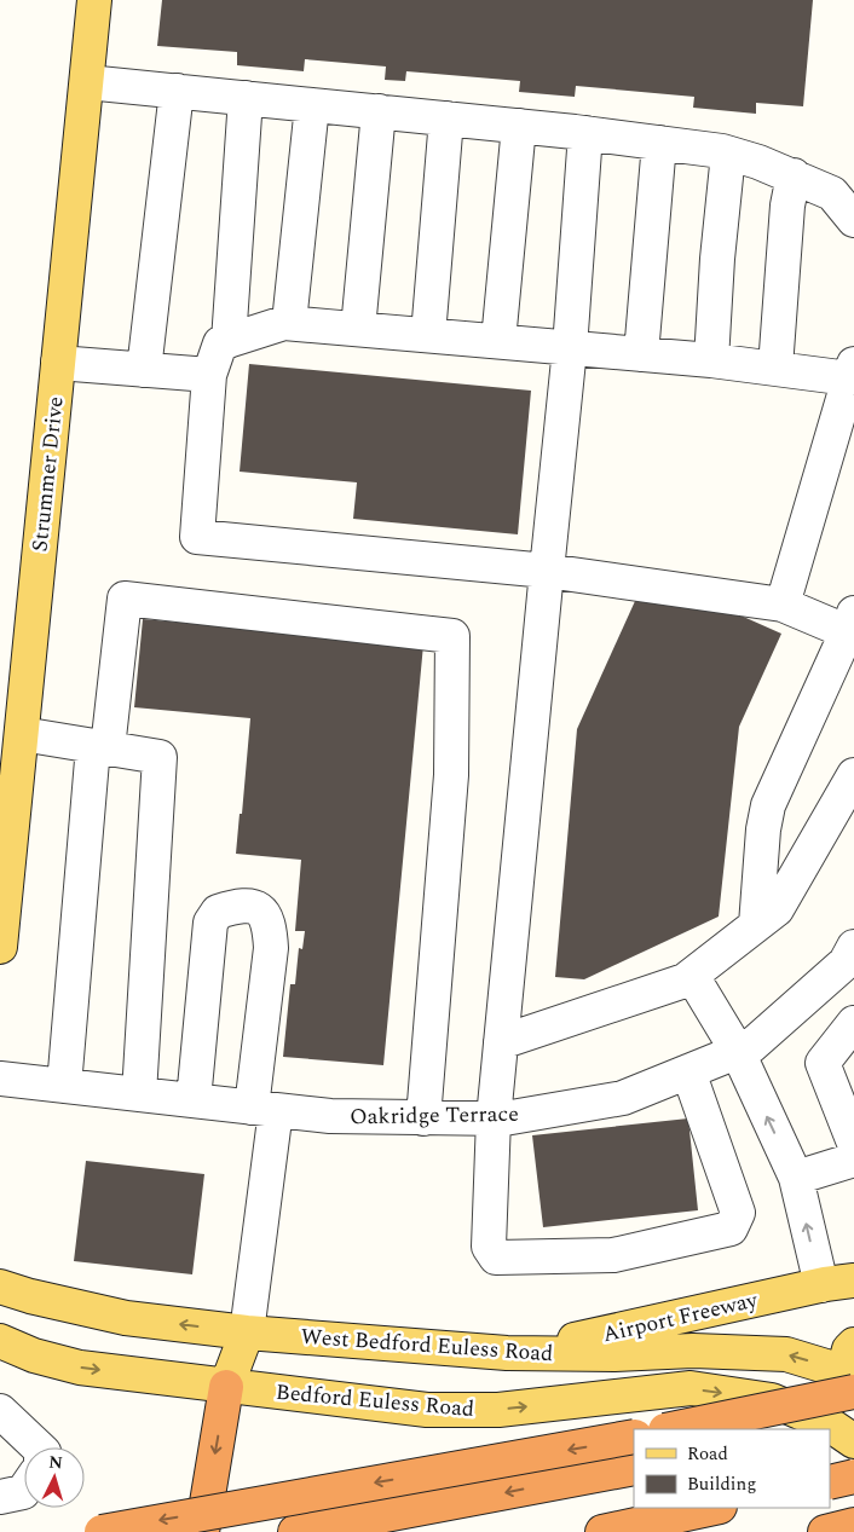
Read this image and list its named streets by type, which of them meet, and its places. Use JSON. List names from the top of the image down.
{
  "streets": {
    "main road": [
      "Strummer Drive",
      "Airport Freeway",
      "West Bedford Euless Road",
      "Bedford Euless Road"
    ],
    "street": ["Oakridge Terrace"]
  },
  "crossings": [
    ["Airport Freeway", "West Bedford Euless Road"]
  ],
  "one_way": ["West Bedford Euless Road", "Bedford Euless Road"],
  "legend": ["Road", "Building"],
  "north": "top"
}
